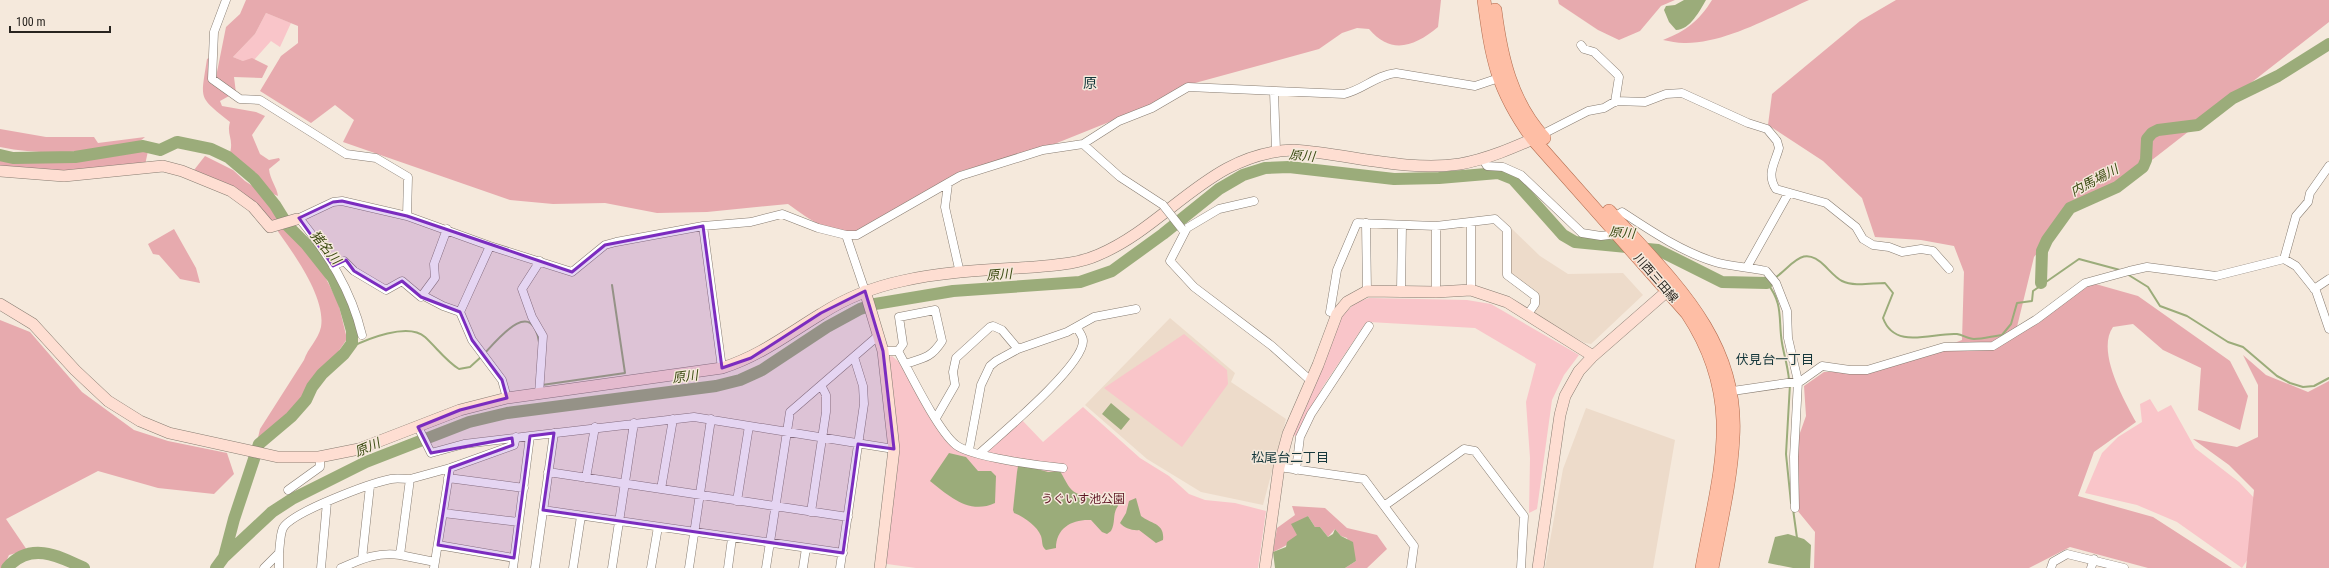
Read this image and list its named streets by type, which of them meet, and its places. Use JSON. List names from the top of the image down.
{
  "streets": {
    "main road": ["川西三田線"]
  },
  "districts": ["原", "伏見台一丁目", "松尾台二丁目"],
  "water": ["原川", "内馬場川", "猪名川"],
  "parks": ["うぐいす池公園"],
  "scale_bar": "100 m"
}
